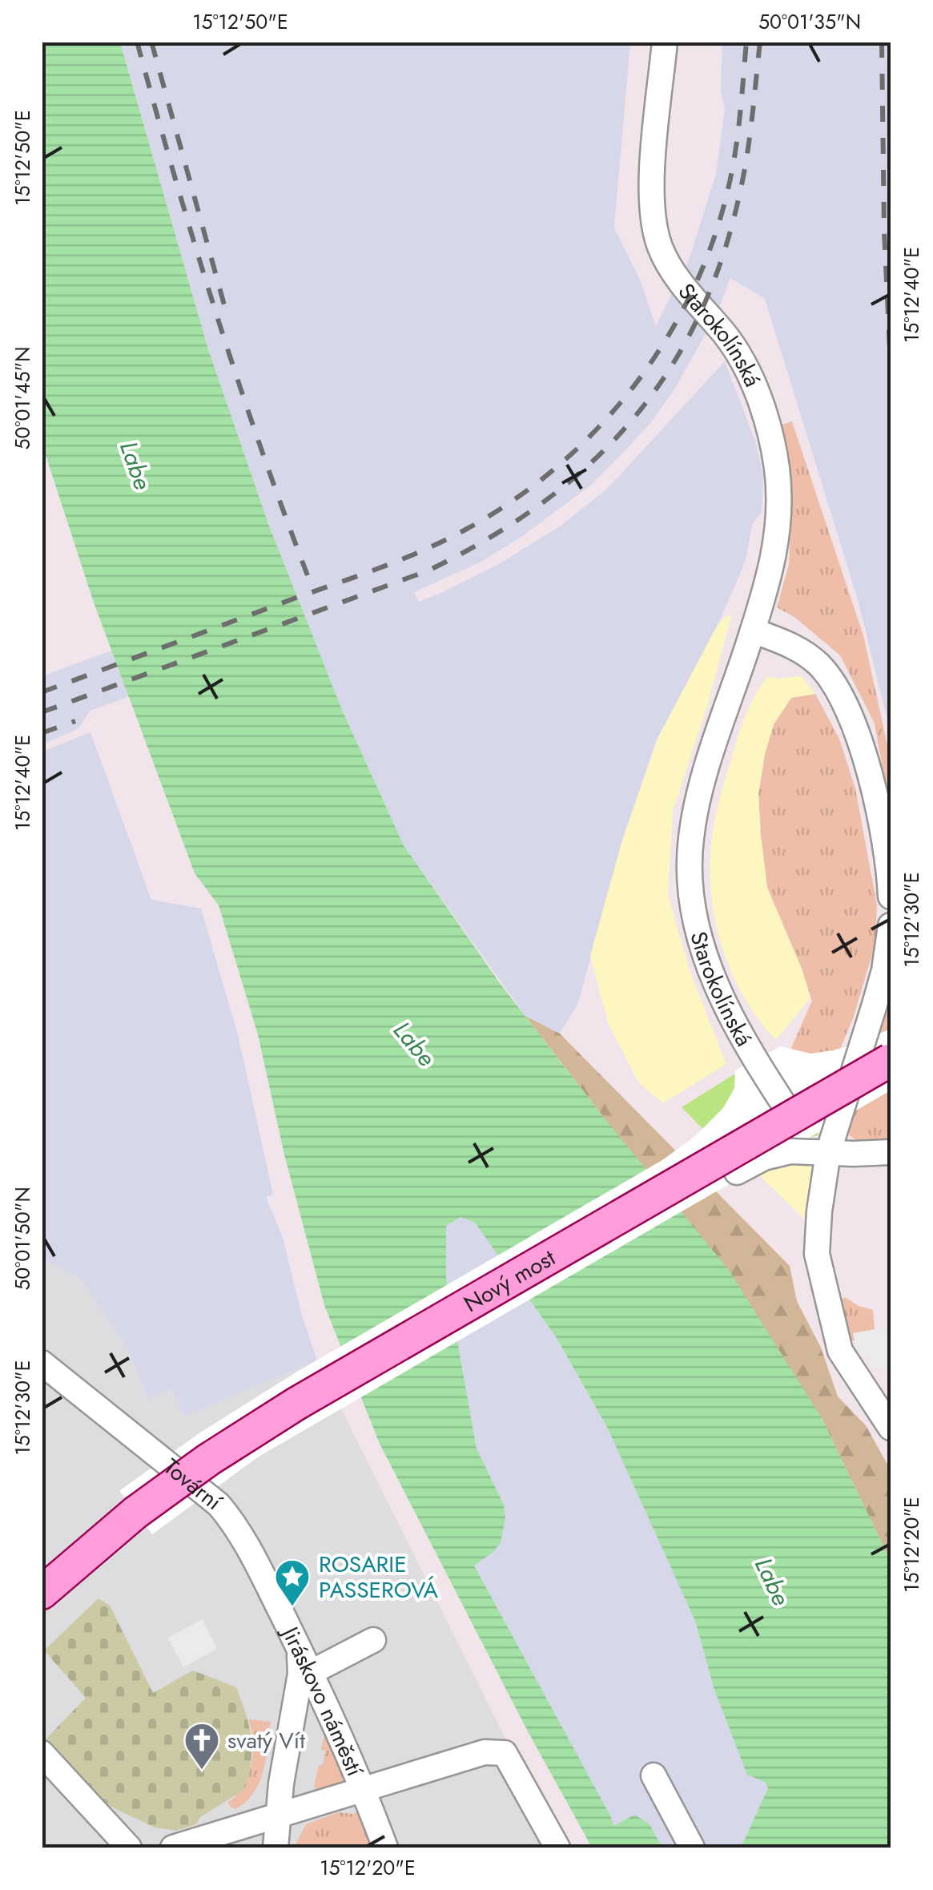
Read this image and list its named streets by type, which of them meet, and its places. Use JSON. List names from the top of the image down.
{
  "streets": {
    "main road": ["Nový most"],
    "street": ["Starokolínská", "Tovární", "Jiráskovo náměstí"]
  },
  "crossings": [
    ["Starokolínská", "Nový most"],
    ["Tovární", "Jiráskovo náměstí"]
  ],
  "water": ["Labe"],
  "places": {
    "place": ["ROSARIE PASSEROVÁ"],
    "church": ["svatý Vít"]
  },
  "coordinates": [
    "15°12'50\"E",
    "50°01'35\"N",
    "15°12'40\"E",
    "50°01'45\"N",
    "15°12'30\"E",
    "50°01'50\"N",
    "15°12'20\"E"
  ]
}
